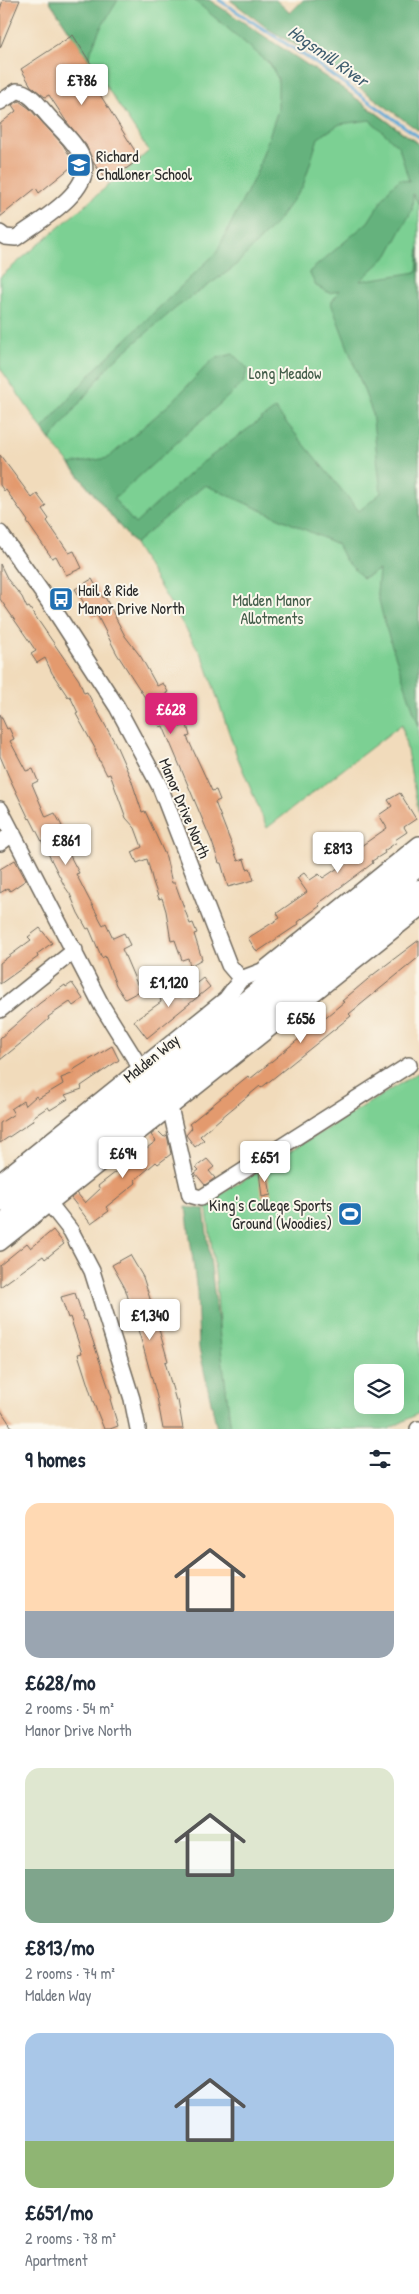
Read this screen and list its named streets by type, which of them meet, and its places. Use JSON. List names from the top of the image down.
{
  "streets": {
    "highway": ["Malden Way"],
    "street": ["Manor Drive North"]
  },
  "crossings": [
    ["Manor Drive North", "Malden Way"]
  ],
  "water": ["Hogsmill River"],
  "parks": ["Long Meadow", "Malden Manor Allotments"],
  "places": {
    "school or university": ["Richard Challoner School"],
    "bus stop": ["Hail & Ride Manor Drive North"],
    "sports": ["King's College Sports Ground (Woodies)"]
  },
  "page": {
    "price": [
      "£786",
      "£628",
      "£861",
      "£813",
      "£1,120",
      "£656",
      "£694",
      "£651",
      "£1,340"
    ],
    "heading": "9 homes",
    "list": [
      {
        "name": "£628/mo",
        "note": "2 rooms · 54 m² · Manor Drive North"
      },
      {
        "name": "£813/mo",
        "note": "2 rooms · 74 m² · Malden Way"
      },
      {
        "name": "£651/mo",
        "note": "2 rooms · 78 m² · Apartment"
      }
    ]
  }
}
